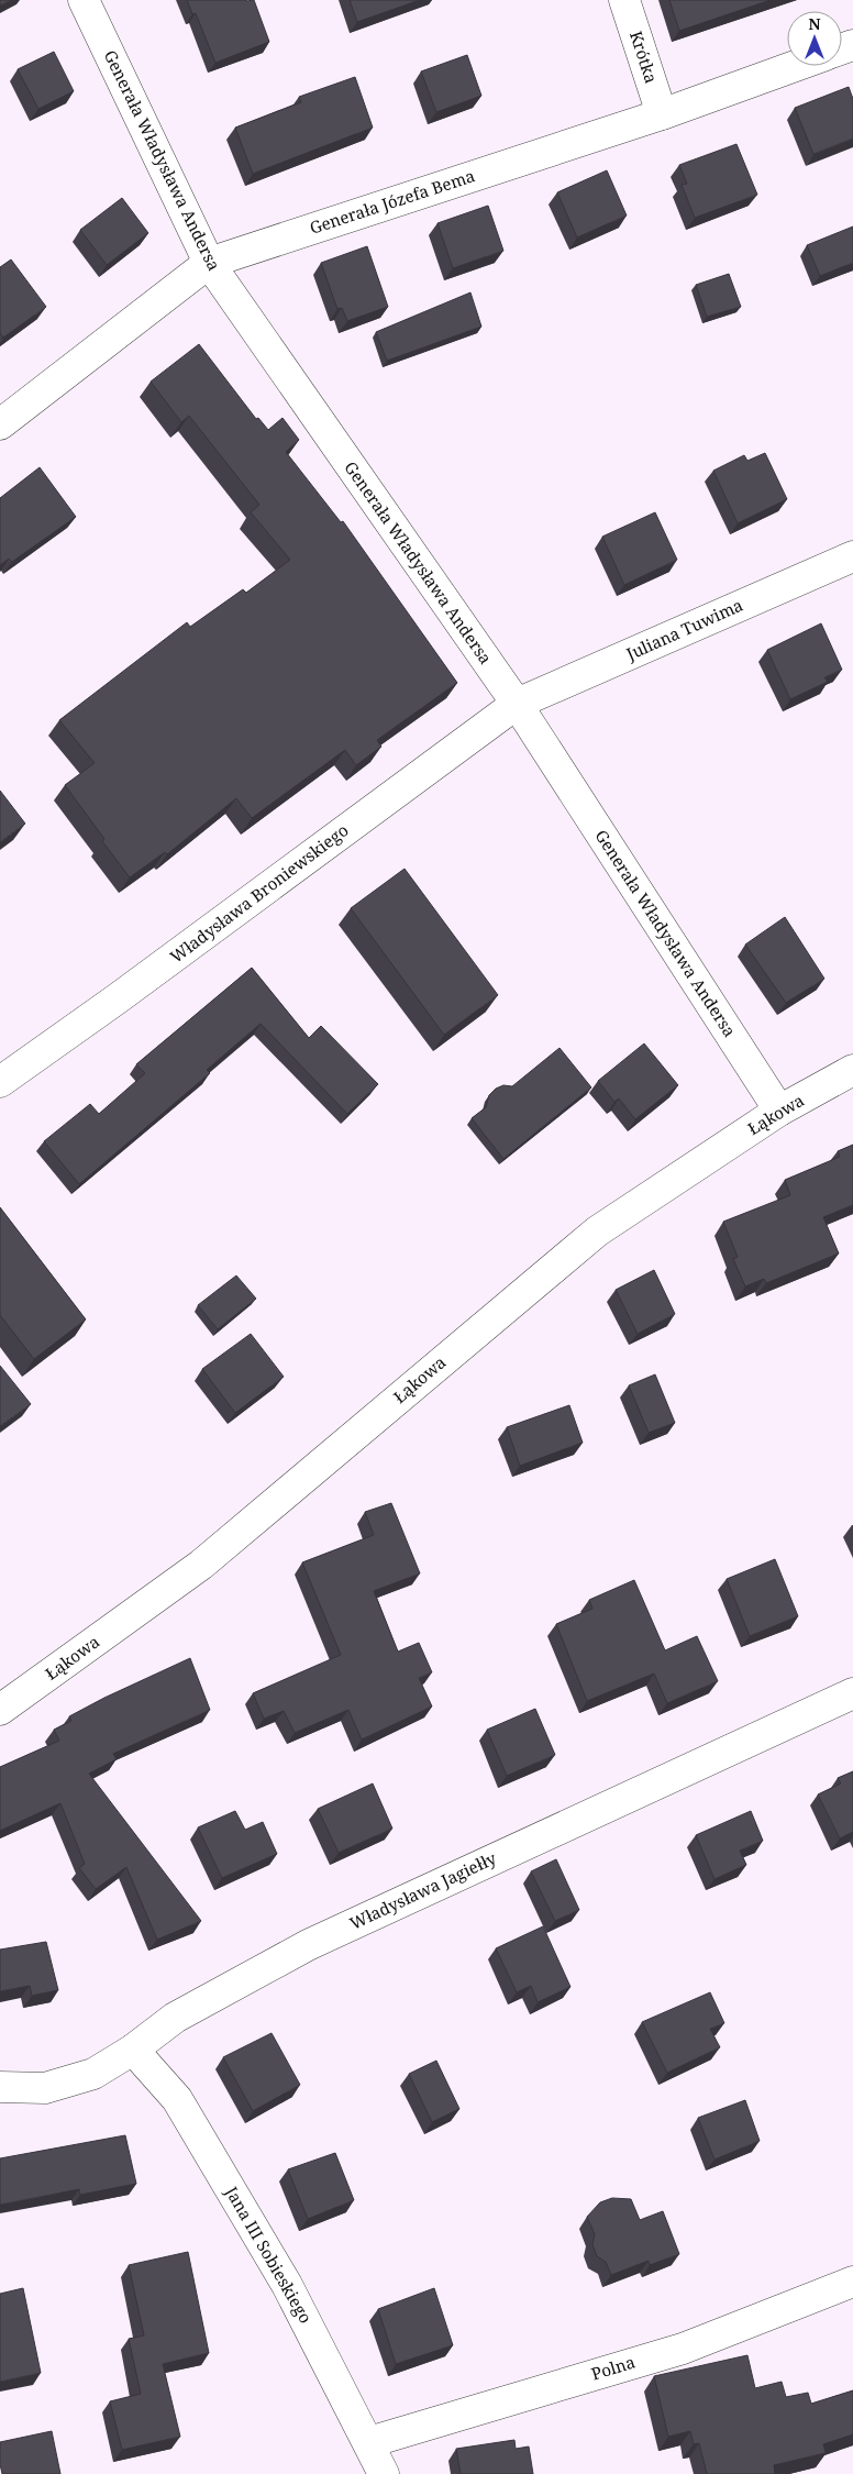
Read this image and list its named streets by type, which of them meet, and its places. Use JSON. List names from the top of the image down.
{
  "streets": {
    "street": [
      "Krótka",
      "Generała Władysława Andersa",
      "Generała Józefa Bema",
      "Juliana Tuwima",
      "Władysława Broniewskiego",
      "Łąkowa",
      "Władysława Jagiełły",
      "Jana III Sobieskiego",
      "Polna"
    ]
  },
  "crossings": [
    ["Krótka", "Generała Józefa Bema"],
    ["Generała Władysława Andersa", "Generała Józefa Bema"],
    ["Generała Władysława Andersa", "Juliana Tuwima"],
    ["Generała Władysława Andersa", "Władysława Broniewskiego"],
    ["Generała Władysława Andersa", "Łąkowa"],
    ["Juliana Tuwima", "Władysława Broniewskiego"],
    ["Władysława Jagiełły", "Jana III Sobieskiego"],
    ["Jana III Sobieskiego", "Polna"]
  ],
  "north": "top"
}
